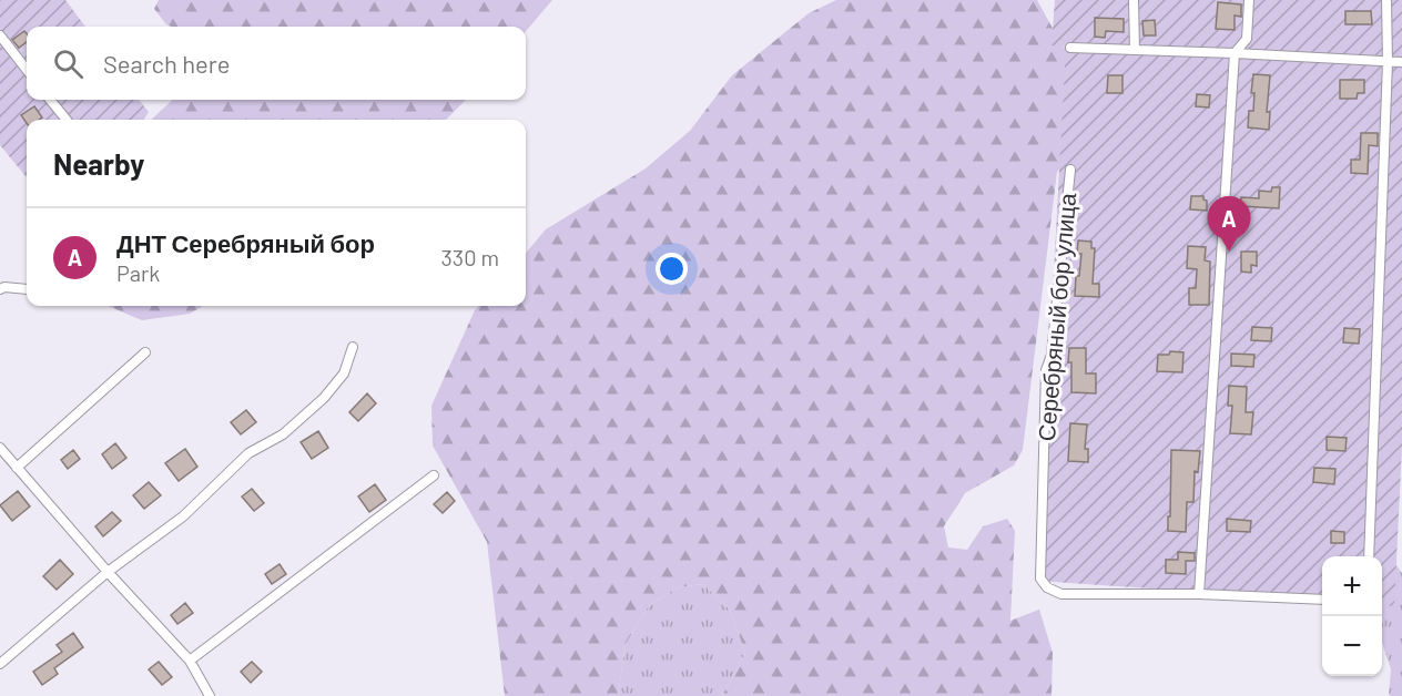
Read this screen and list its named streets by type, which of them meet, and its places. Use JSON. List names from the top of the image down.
{
  "streets": {
    "street": ["Серебряный бор улица"]
  },
  "page": {
    "search": "Search here",
    "heading": "Nearby",
    "pins": "A",
    "list": [
      {
        "mark": "A",
        "name": "ДНТ Серебряный бор",
        "note": "Park",
        "value": "330 m"
      }
    ],
    "map_buttons": ["+", "−"]
  }
}
